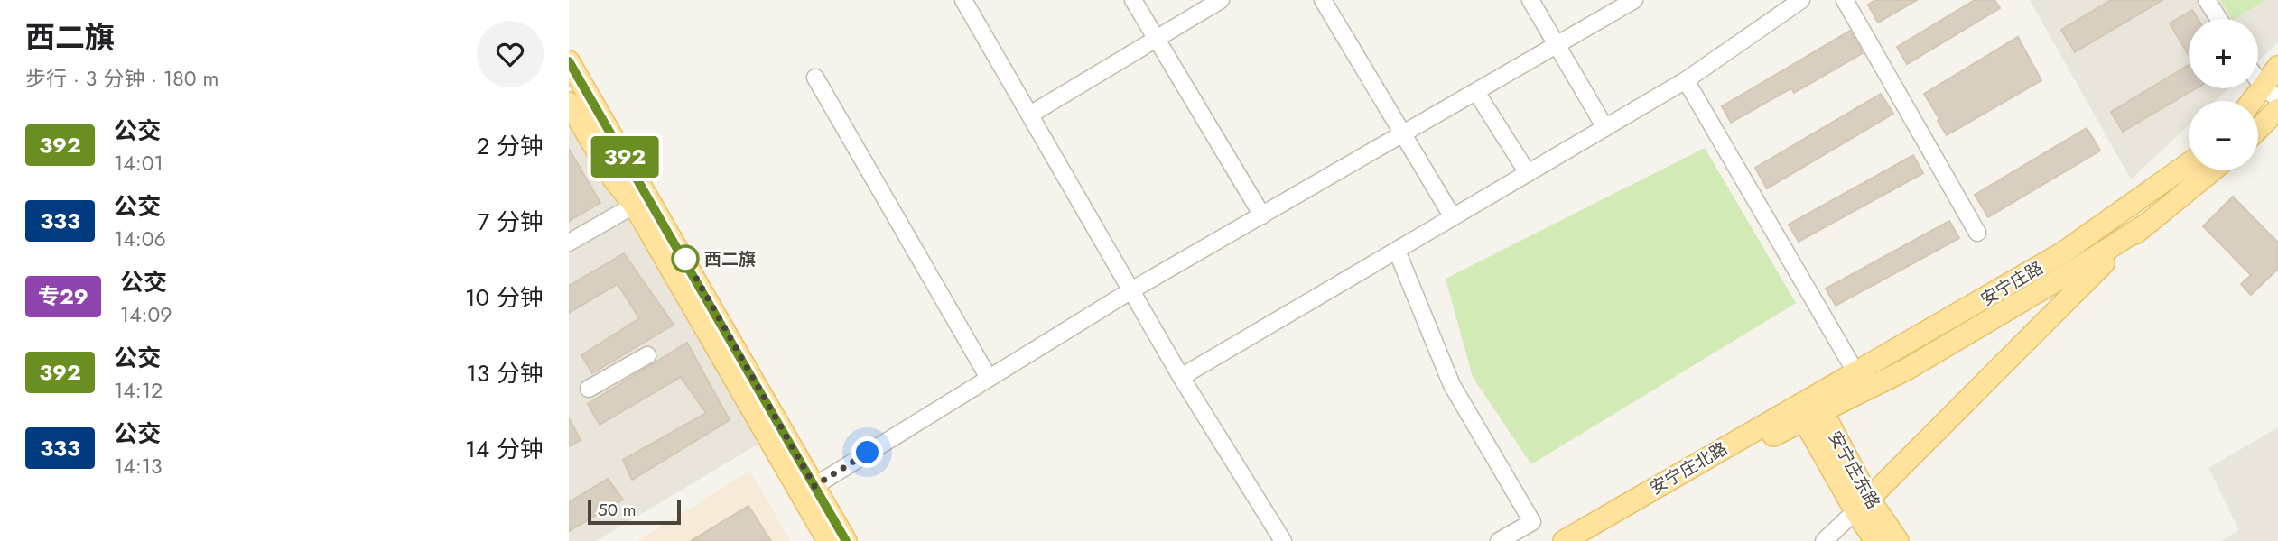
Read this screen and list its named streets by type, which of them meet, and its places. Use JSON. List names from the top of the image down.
{
  "streets": {
    "main road": ["安宁庄路", "安宁庄北路", "安宁庄东路"]
  },
  "crossings": [
    ["安宁庄路", "安宁庄北路"],
    ["安宁庄路", "安宁庄东路"],
    ["安宁庄北路", "安宁庄东路"]
  ],
  "places": ["西二旗"],
  "lines": ["bus line 392"],
  "scale_bar": "50 m",
  "page": {
    "heading": ["西二旗", "步行 · 3 分钟 · 180 m"],
    "on_map": "392",
    "map_buttons": ["+", "−"],
    "list": [
      {
        "mark": "392",
        "name": "公交",
        "note": "14:01",
        "value": "2 分钟"
      },
      {
        "mark": "333",
        "name": "公交",
        "note": "14:06",
        "value": "7 分钟"
      },
      {
        "mark": "专29",
        "name": "公交",
        "note": "14:09",
        "value": "10 分钟"
      },
      {
        "mark": "392",
        "name": "公交",
        "note": "14:12",
        "value": "13 分钟"
      },
      {
        "mark": "333",
        "name": "公交",
        "note": "14:13",
        "value": "14 分钟"
      }
    ],
    "scale": "50 m"
  }
}
